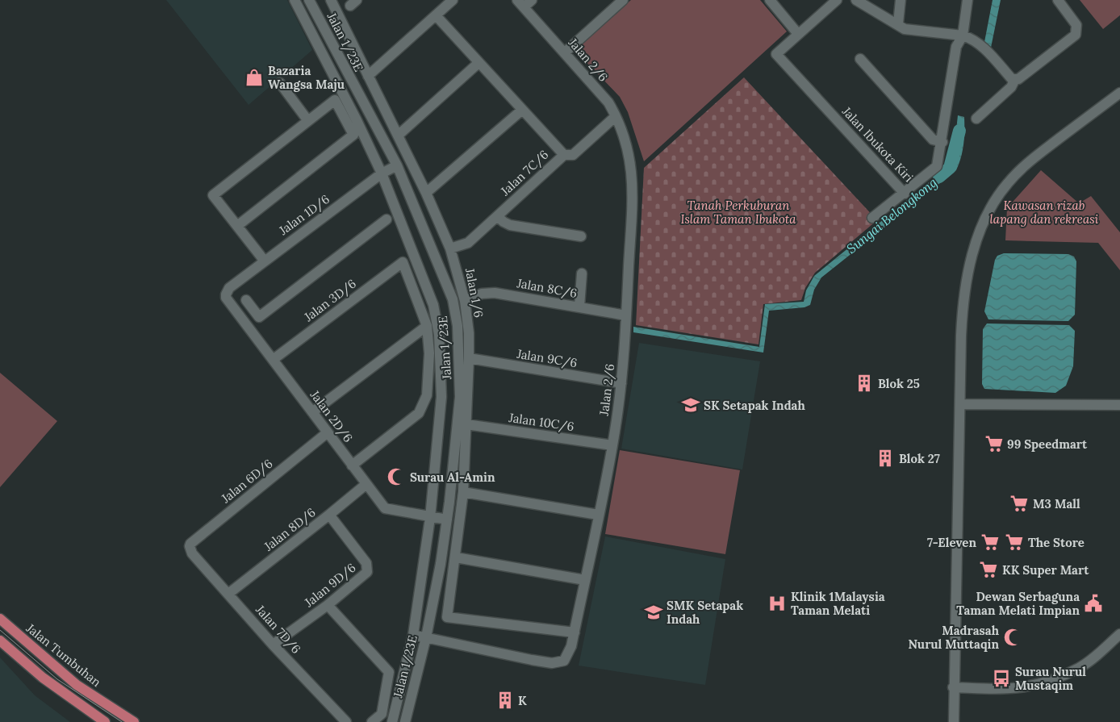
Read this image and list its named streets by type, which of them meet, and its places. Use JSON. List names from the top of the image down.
{
  "streets": {
    "main road": ["Jalan Tumbuhan"],
    "street": [
      "Jalan 1/23E",
      "Jalan 2/6",
      "Jalan Ibukota Kiri",
      "Jalan 7C/6",
      "Jalan 1D/6",
      "Jalan 8C/6",
      "Jalan 1/6",
      "Jalan 3D/6",
      "Jalan 9C/6",
      "Jalan 2D/6",
      "Jalan 10C/6",
      "Jalan 6D/6",
      "Jalan 8D/6",
      "Jalan 9D/6",
      "Jalan 7D/6"
    ]
  },
  "crossings": [
    ["Jalan 1/23E", "Jalan 2/6"],
    ["Jalan 1/23E", "Jalan 1D/6"],
    ["Jalan 1/23E", "Jalan 2D/6"],
    ["Jalan 2/6", "Jalan 7C/6"],
    ["Jalan 2/6", "Jalan 8C/6"],
    ["Jalan 2/6", "Jalan 1/6"],
    ["Jalan 2/6", "Jalan 9C/6"],
    ["Jalan 2/6", "Jalan 10C/6"],
    ["Jalan 7C/6", "Jalan 1/6"],
    ["Jalan 1D/6", "Jalan 2D/6"],
    ["Jalan 8C/6", "Jalan 1/6"],
    ["Jalan 1/6", "Jalan 9C/6"],
    ["Jalan 1/6", "Jalan 10C/6"],
    ["Jalan 3D/6", "Jalan 2D/6"],
    ["Jalan 2D/6", "Jalan 6D/6"],
    ["Jalan 2D/6", "Jalan 8D/6"],
    ["Jalan 6D/6", "Jalan 7D/6"],
    ["Jalan 8D/6", "Jalan 9D/6"],
    ["Jalan 8D/6", "Jalan 7D/6"],
    ["Jalan 9D/6", "Jalan 7D/6"]
  ],
  "water": ["Sungai Belongkong"],
  "parks": ["Tanah Perkuburan Islam Taman Ibukota", "Kawasan rizab lapang dan rekreasi"],
  "places": {
    "shop": ["Bazaria Wangsa Maju"],
    "building": ["Blok 25", "Blok 27", "K"],
    "school or university": ["SK Setapak Indah", "SMK Setapak Indah"],
    "supermarket": [
      "99 Speedmart",
      "M3 Mall",
      "7-Eleven",
      "The Store",
      "KK Super Mart"
    ],
    "mosque": ["Surau Al-Amin", "Madrasah Nurul Muttaqin"],
    "hospital": ["Klinik 1Malaysia Taman Melati"],
    "public building": ["Dewan Serbaguna Taman Melati Impian"],
    "bus stop": ["Surau Nurul Mustaqim"]
  }
}
